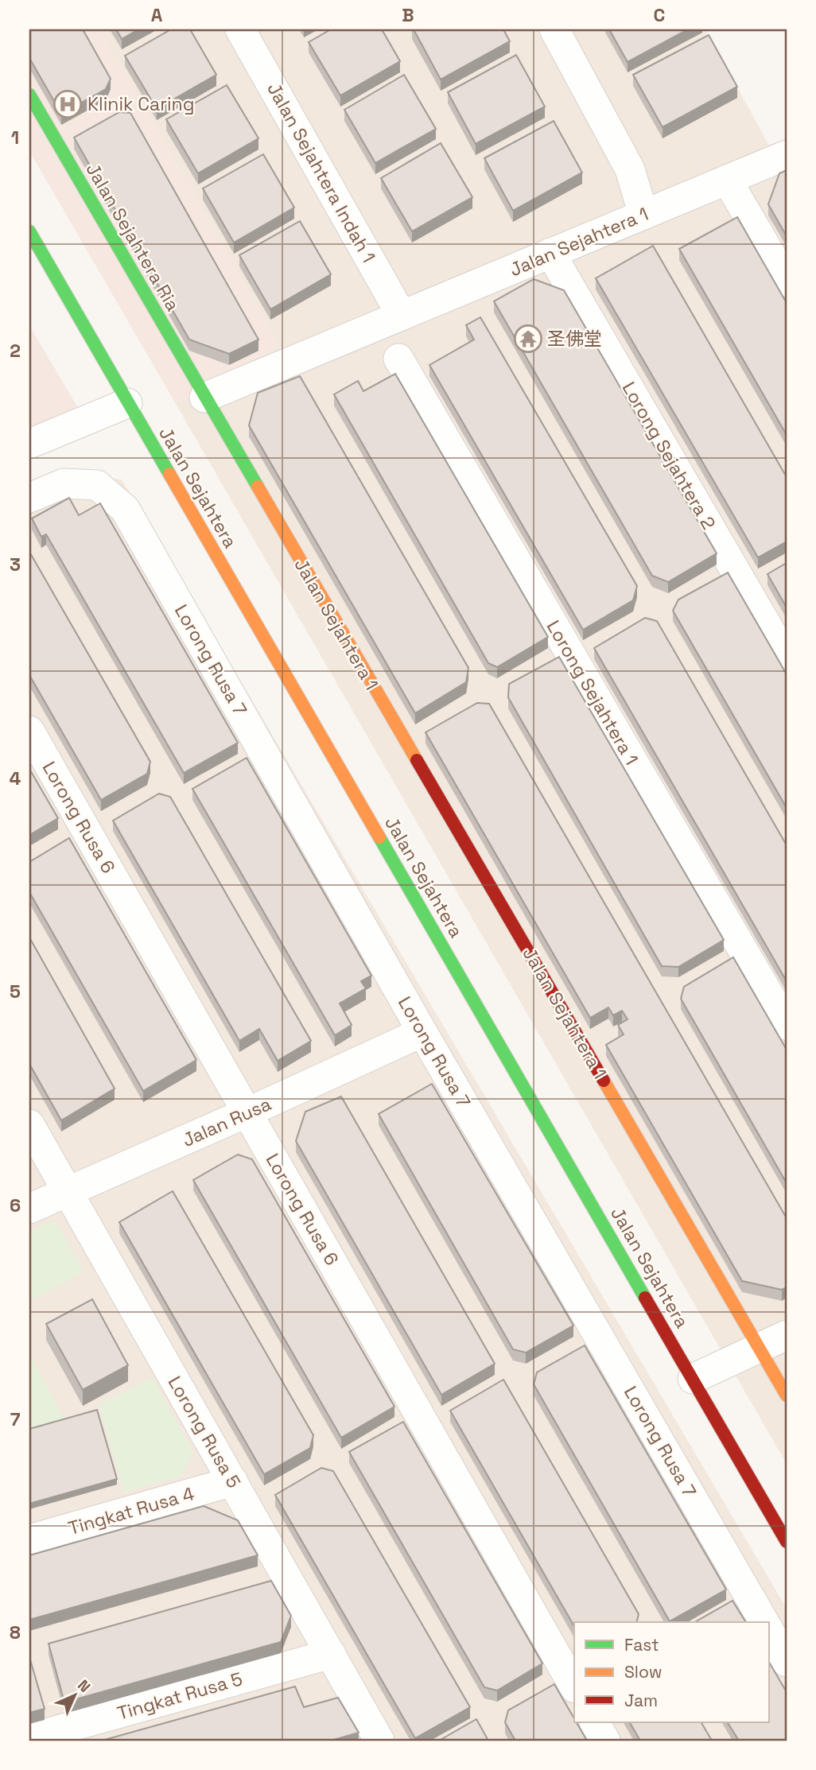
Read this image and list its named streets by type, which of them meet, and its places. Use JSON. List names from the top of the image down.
{
  "streets": {
    "main road": ["Jalan Sejahtera Ria", "Jalan Sejahtera 1", "Jalan Sejahtera"],
    "street": [
      "Jalan Sejahtera Indah 1",
      "Lorong Sejahtera 2",
      "Lorong Rusa 7",
      "Lorong Sejahtera 1",
      "Lorong Rusa 6",
      "Jalan Rusa",
      "Lorong Rusa 5",
      "Tingkat Rusa 4",
      "Tingkat Rusa 5"
    ]
  },
  "crossings": [
    ["Jalan Sejahtera Indah 1", "Jalan Sejahtera 1"],
    ["Jalan Sejahtera Ria", "Jalan Sejahtera 1"],
    ["Jalan Sejahtera 1", "Lorong Sejahtera 2"],
    ["Lorong Rusa 7", "Jalan Rusa"],
    ["Lorong Rusa 6", "Jalan Rusa"],
    ["Jalan Rusa", "Lorong Rusa 5"],
    ["Lorong Rusa 5", "Tingkat Rusa 4"],
    ["Lorong Rusa 5", "Tingkat Rusa 5"]
  ],
  "places": {
    "hospital": ["Klinik Caring"],
    "temple": ["圣佛堂"]
  },
  "legend": ["Fast", "Slow", "Jam"],
  "north": "top right",
  "grid": {
    "columns": ["A", "B", "C"],
    "rows": [
      "1",
      "2",
      "3",
      "4",
      "5",
      "6",
      "7",
      "8"
    ]
  }
}
